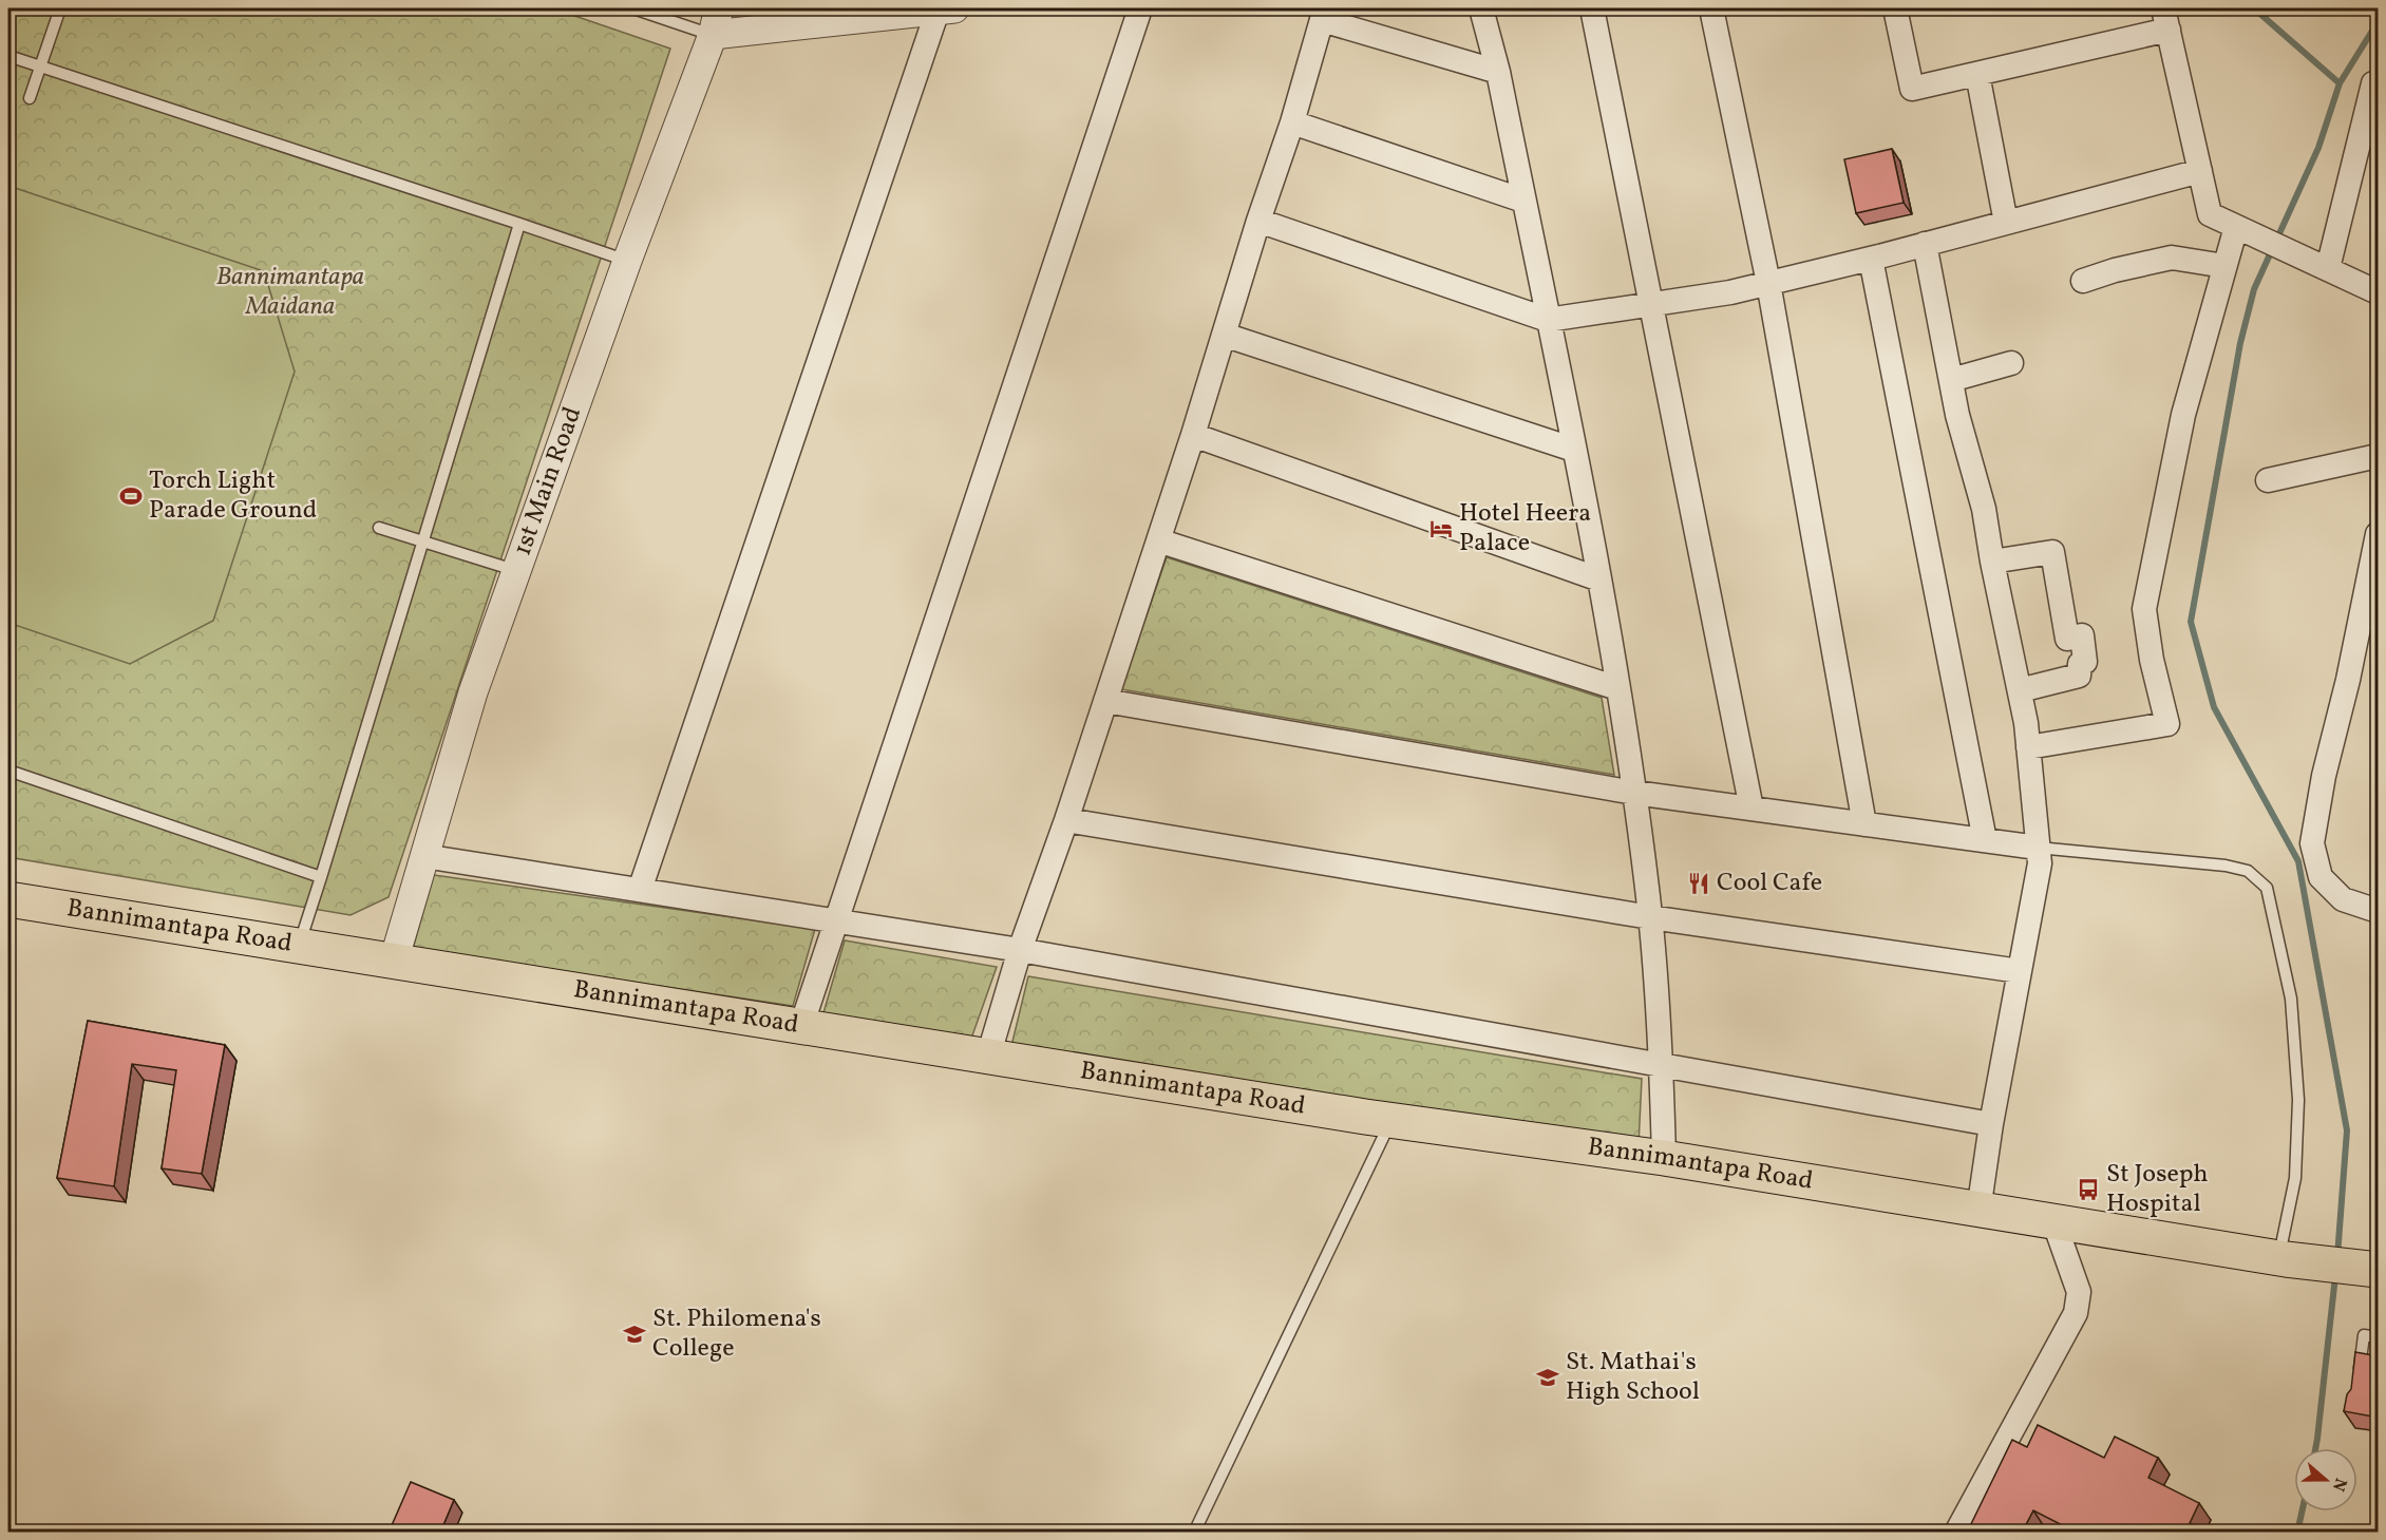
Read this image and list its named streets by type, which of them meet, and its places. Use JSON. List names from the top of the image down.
{
  "streets": {
    "main road": ["Bannimantapa Road"],
    "street": ["1st Main Road"]
  },
  "crossings": [
    ["1st Main Road", "Bannimantapa Road"]
  ],
  "parks": ["Bannimantapa Maidana"],
  "places": {
    "sports": ["Torch Light Parade Ground"],
    "hotel": ["Hotel Heera Palace"],
    "restaurant": ["Cool Cafe"],
    "bus stop": ["St Joseph Hospital"],
    "school or university": ["St. Philomena's College", "St. Mathai's High School"]
  },
  "north": "right"
}
